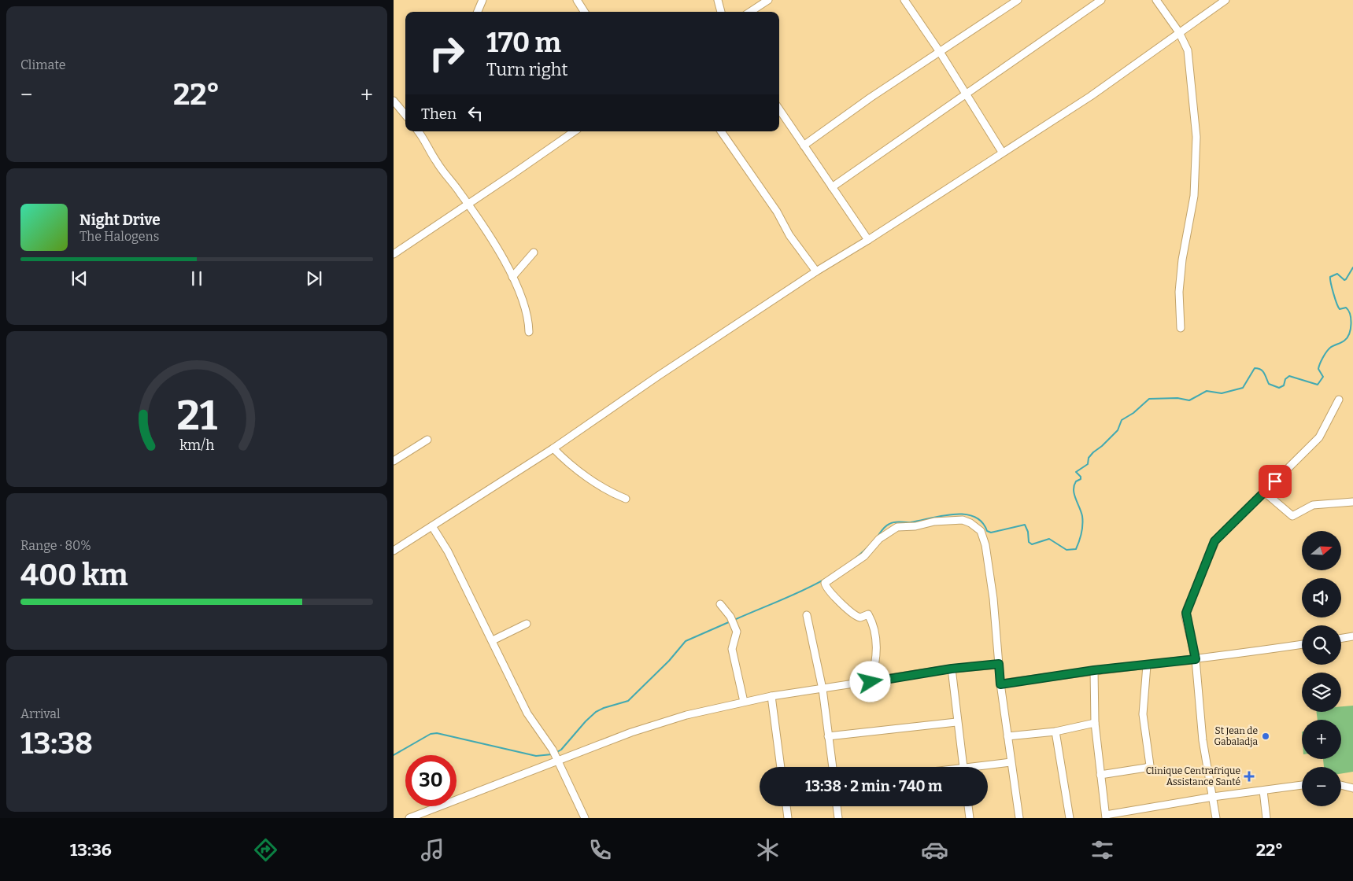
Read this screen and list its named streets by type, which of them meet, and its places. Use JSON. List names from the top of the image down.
{
  "places": {
    "other": ["St Jean de Gabaladja"],
    "health": ["Clinique Centrafrique Assistance Santé"]
  },
  "north": "right",
  "page": {
    "tile": [
      "Climate",
      ["Range · 80%", "400 km"],
      ["Arrival", "13:38"]
    ],
    "turn": ["170 m", "Turn right"],
    "heat": ["−", "22°", "+"],
    "then": "Then",
    "song": ["Night Drive", "The Halogens"],
    "map_buttons": ["+", "−"],
    "limit": "30",
    "trip": "13:38 · 2 min · 740 m",
    "tabs": ["13:36", "22°"],
    "gauge": ["21", "km/h"]
  }
}
